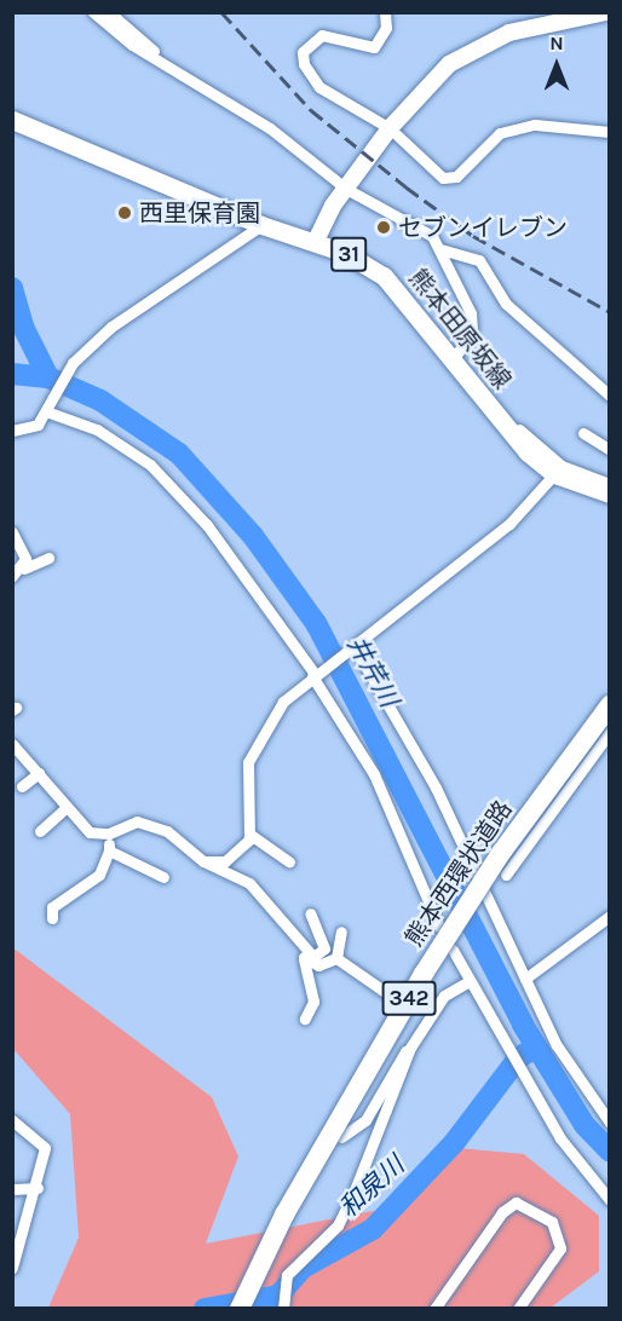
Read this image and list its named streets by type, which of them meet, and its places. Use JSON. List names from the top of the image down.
{
  "streets": {
    "highway": ["熊本西環状道路", "342"],
    "main road": ["31", "熊本田原坂線"]
  },
  "water": ["井芹川", "和泉川"],
  "places": ["西里保育園", "セブンイレブン"],
  "north": "top"
}
